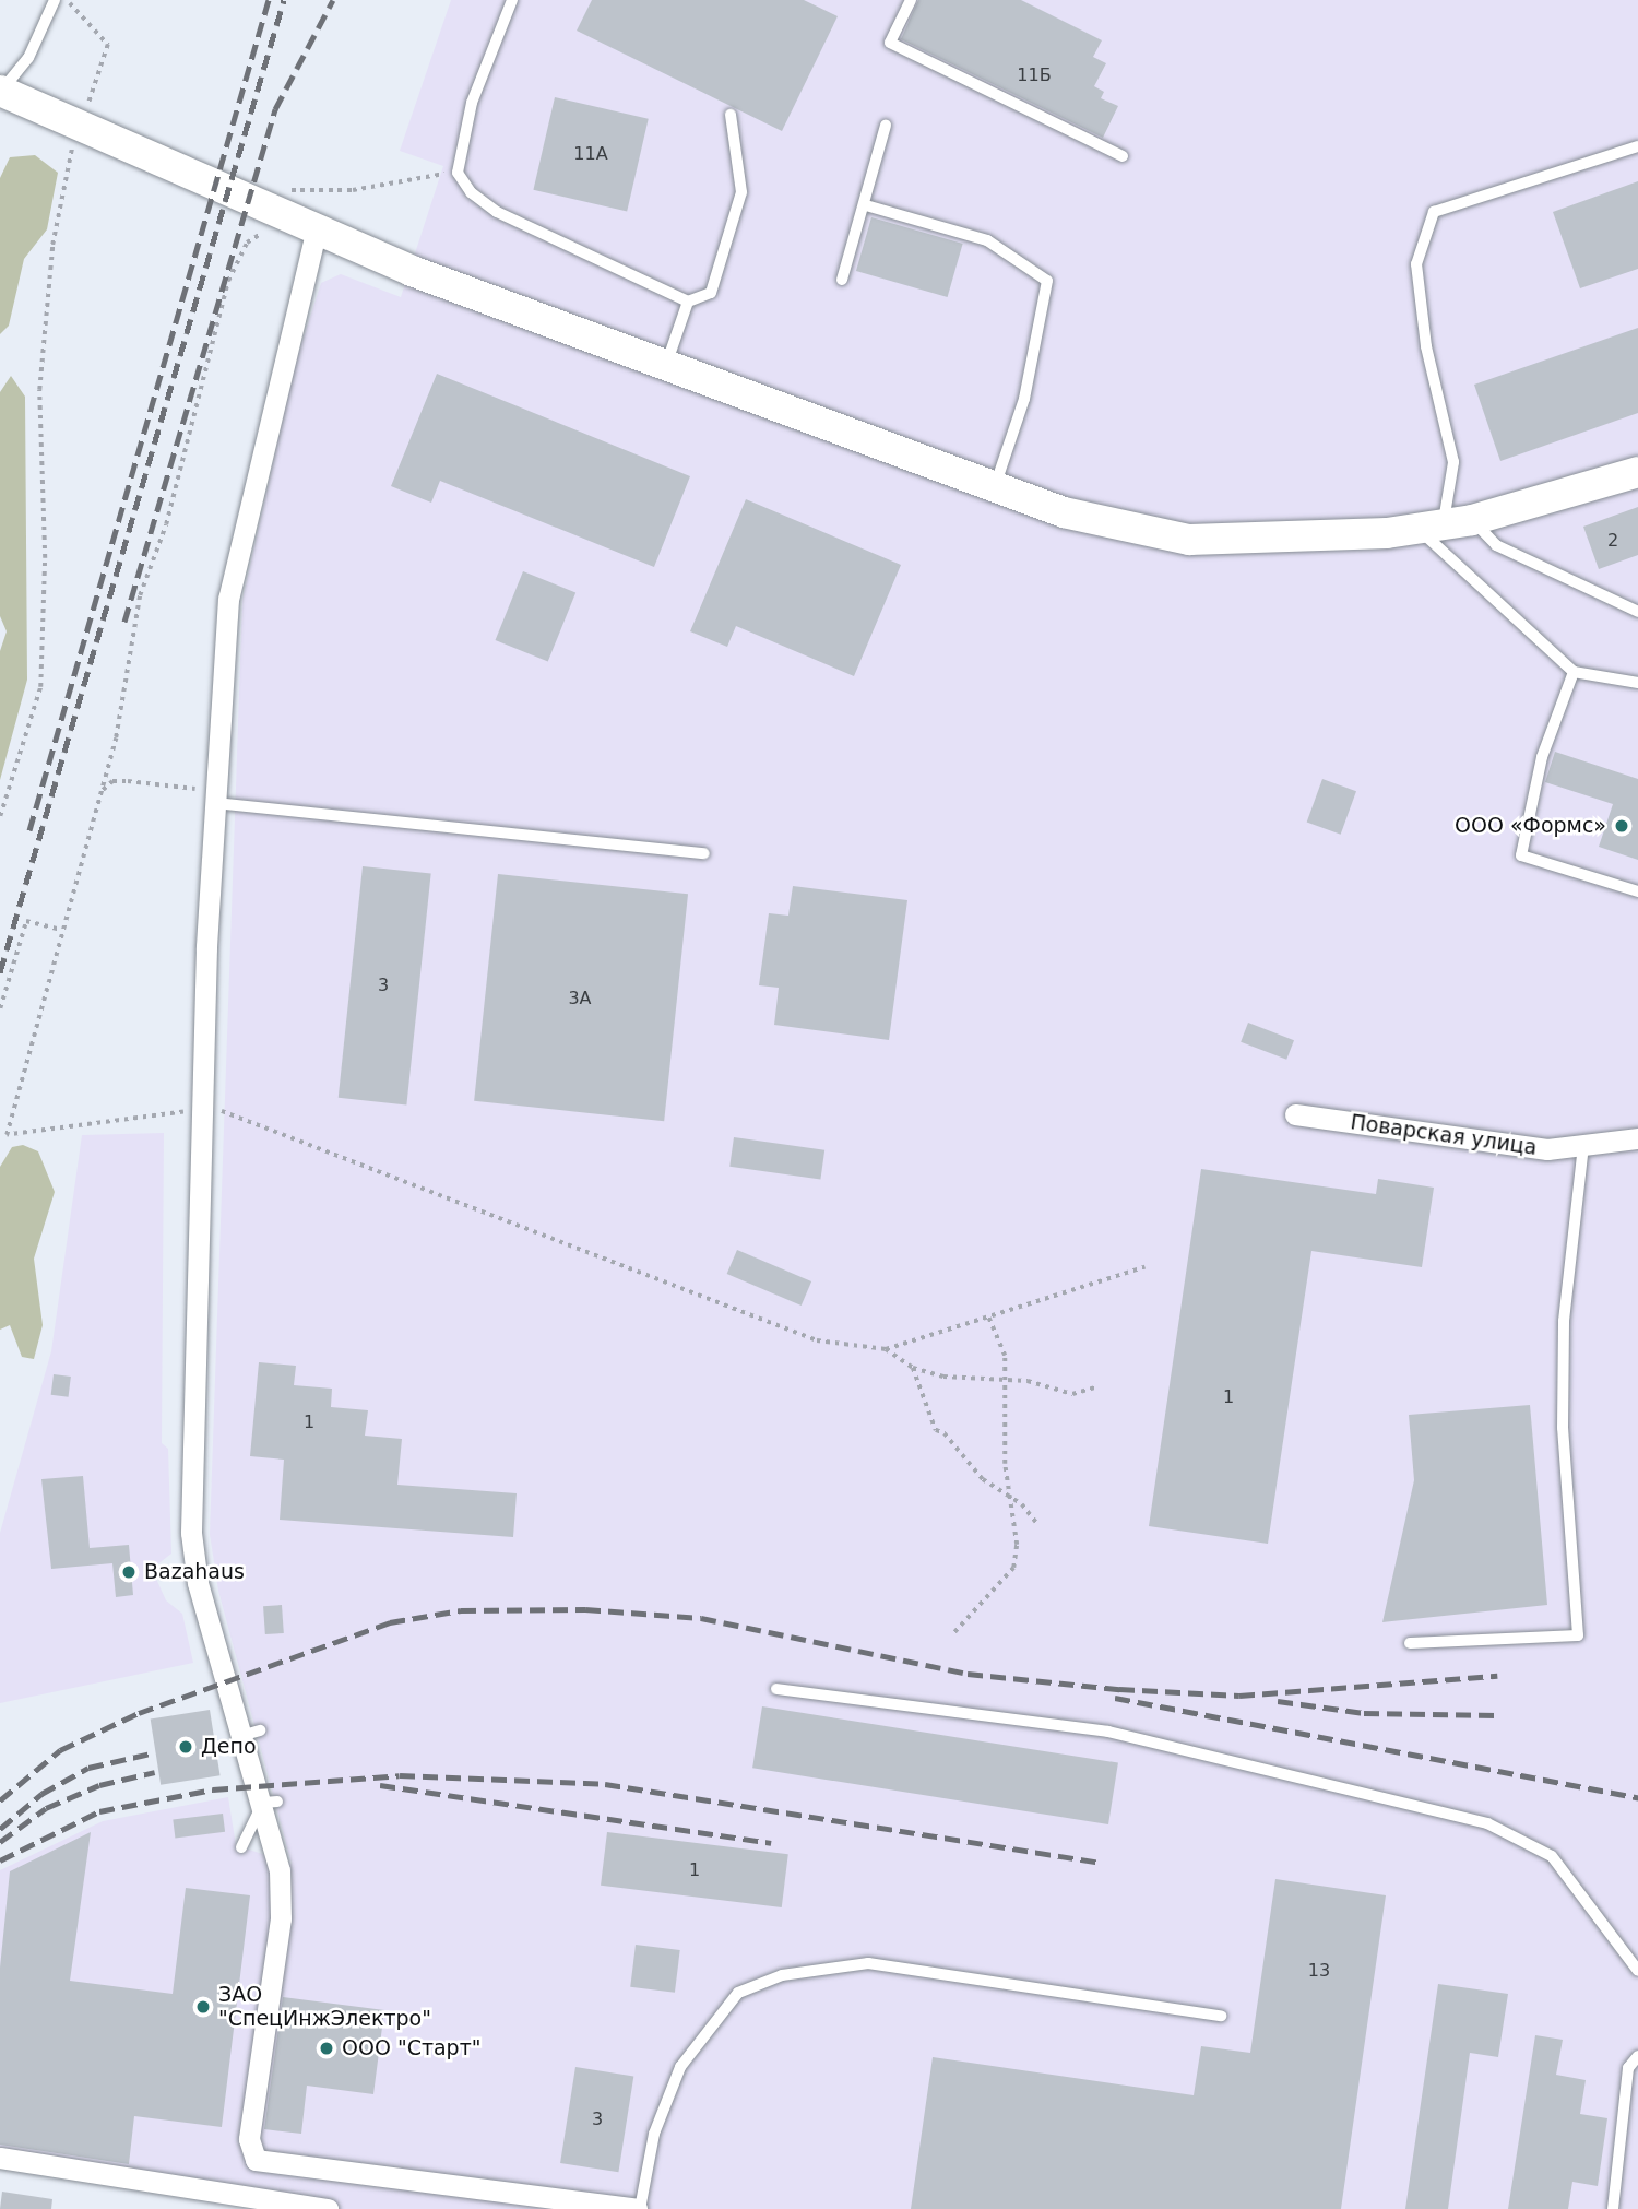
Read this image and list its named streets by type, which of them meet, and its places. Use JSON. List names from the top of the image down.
{
  "streets": {
    "street": ["Поварская улица"]
  },
  "places": [
    "ООО «Формс»",
    "Bazahaus",
    "Депо",
    "ЗАО \"СпецИнжЭлектро\"",
    "ООО \"Старт\""
  ],
  "house_numbers": [
    "11Б",
    "11А",
    "2",
    "3",
    "3А",
    "1",
    "1",
    "1",
    "13",
    "3"
  ]
}
